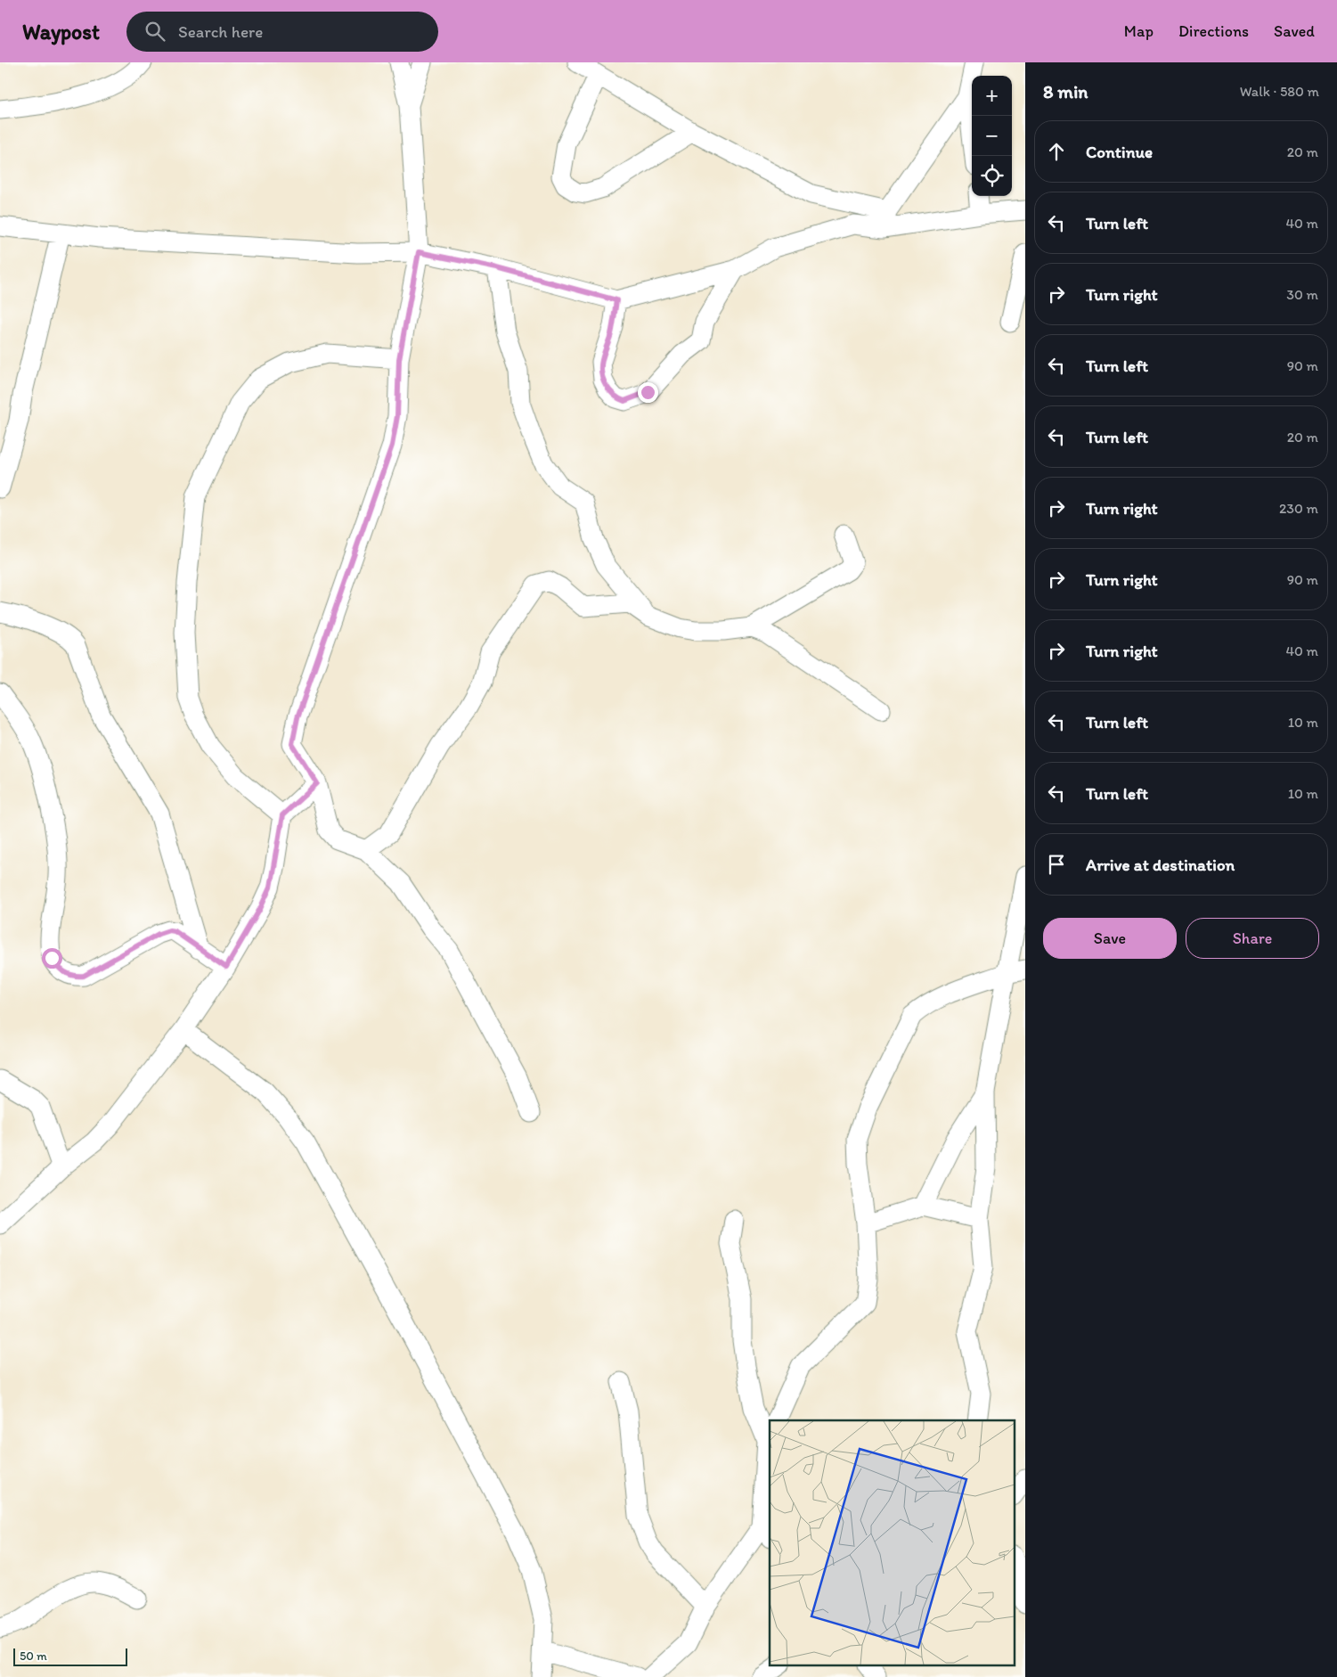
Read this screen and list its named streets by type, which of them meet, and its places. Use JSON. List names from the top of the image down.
{
  "scale_bar": "50 m",
  "page": {
    "header": "Waypost",
    "search": "Search here",
    "nav": ["Map", "Directions", "Saved"],
    "heading": ["8 min", "Walk · 580 m"],
    "map_buttons": ["+", "−"],
    "list": [
      ["Continue", "20 m"],
      ["Turn left", "40 m"],
      ["Turn right", "30 m"],
      ["Turn left", "90 m"],
      ["Turn left", "20 m"],
      ["Turn right", "230 m"],
      ["Turn right", "90 m"],
      ["Turn right", "40 m"],
      ["Turn left", "10 m"],
      ["Turn left", "10 m"],
      "Arrive at destination"
    ],
    "buttons": ["Save", "Share"],
    "scale": "50 m"
  }
}
